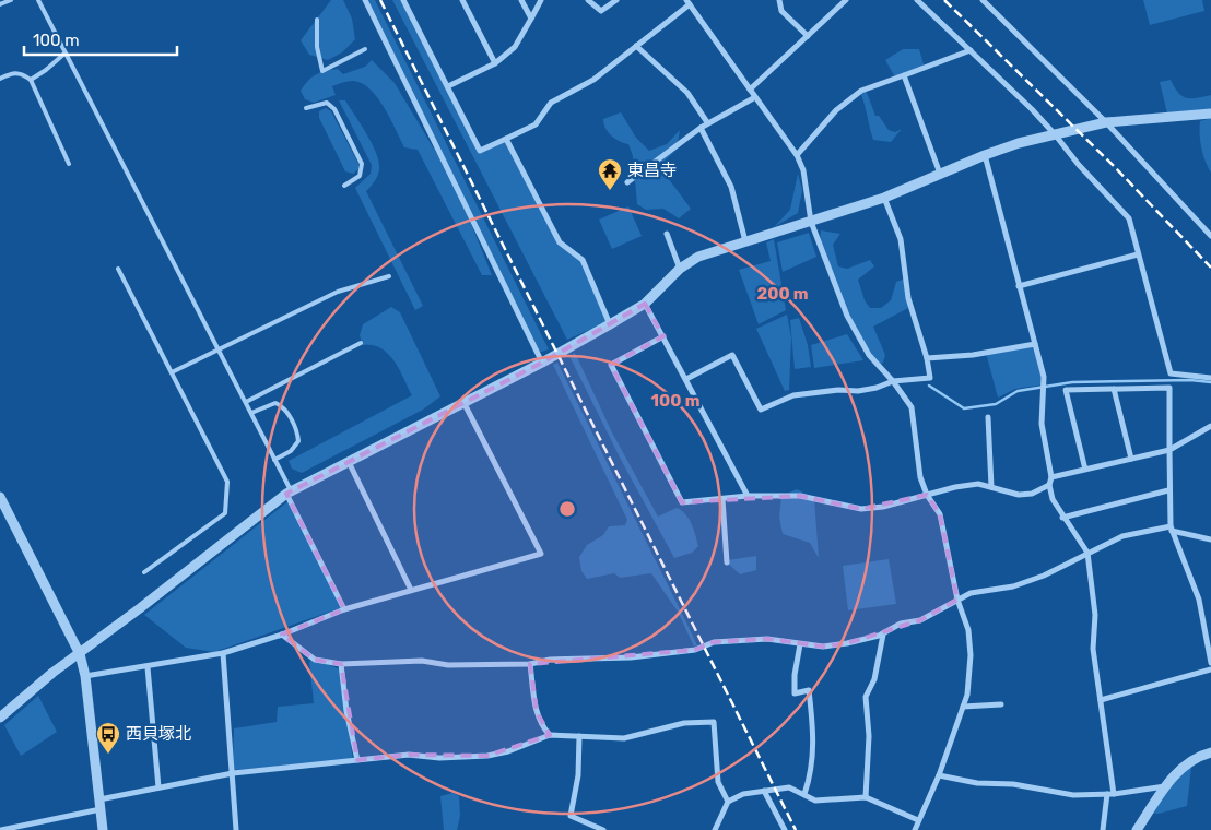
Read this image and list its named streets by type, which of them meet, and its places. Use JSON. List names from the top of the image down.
{
  "places": {
    "temple": ["東昌寺"],
    "bus stop": ["西貝塚北"]
  },
  "scale_bar": "100 m",
  "rings": ["200 m", "100 m"]
}
